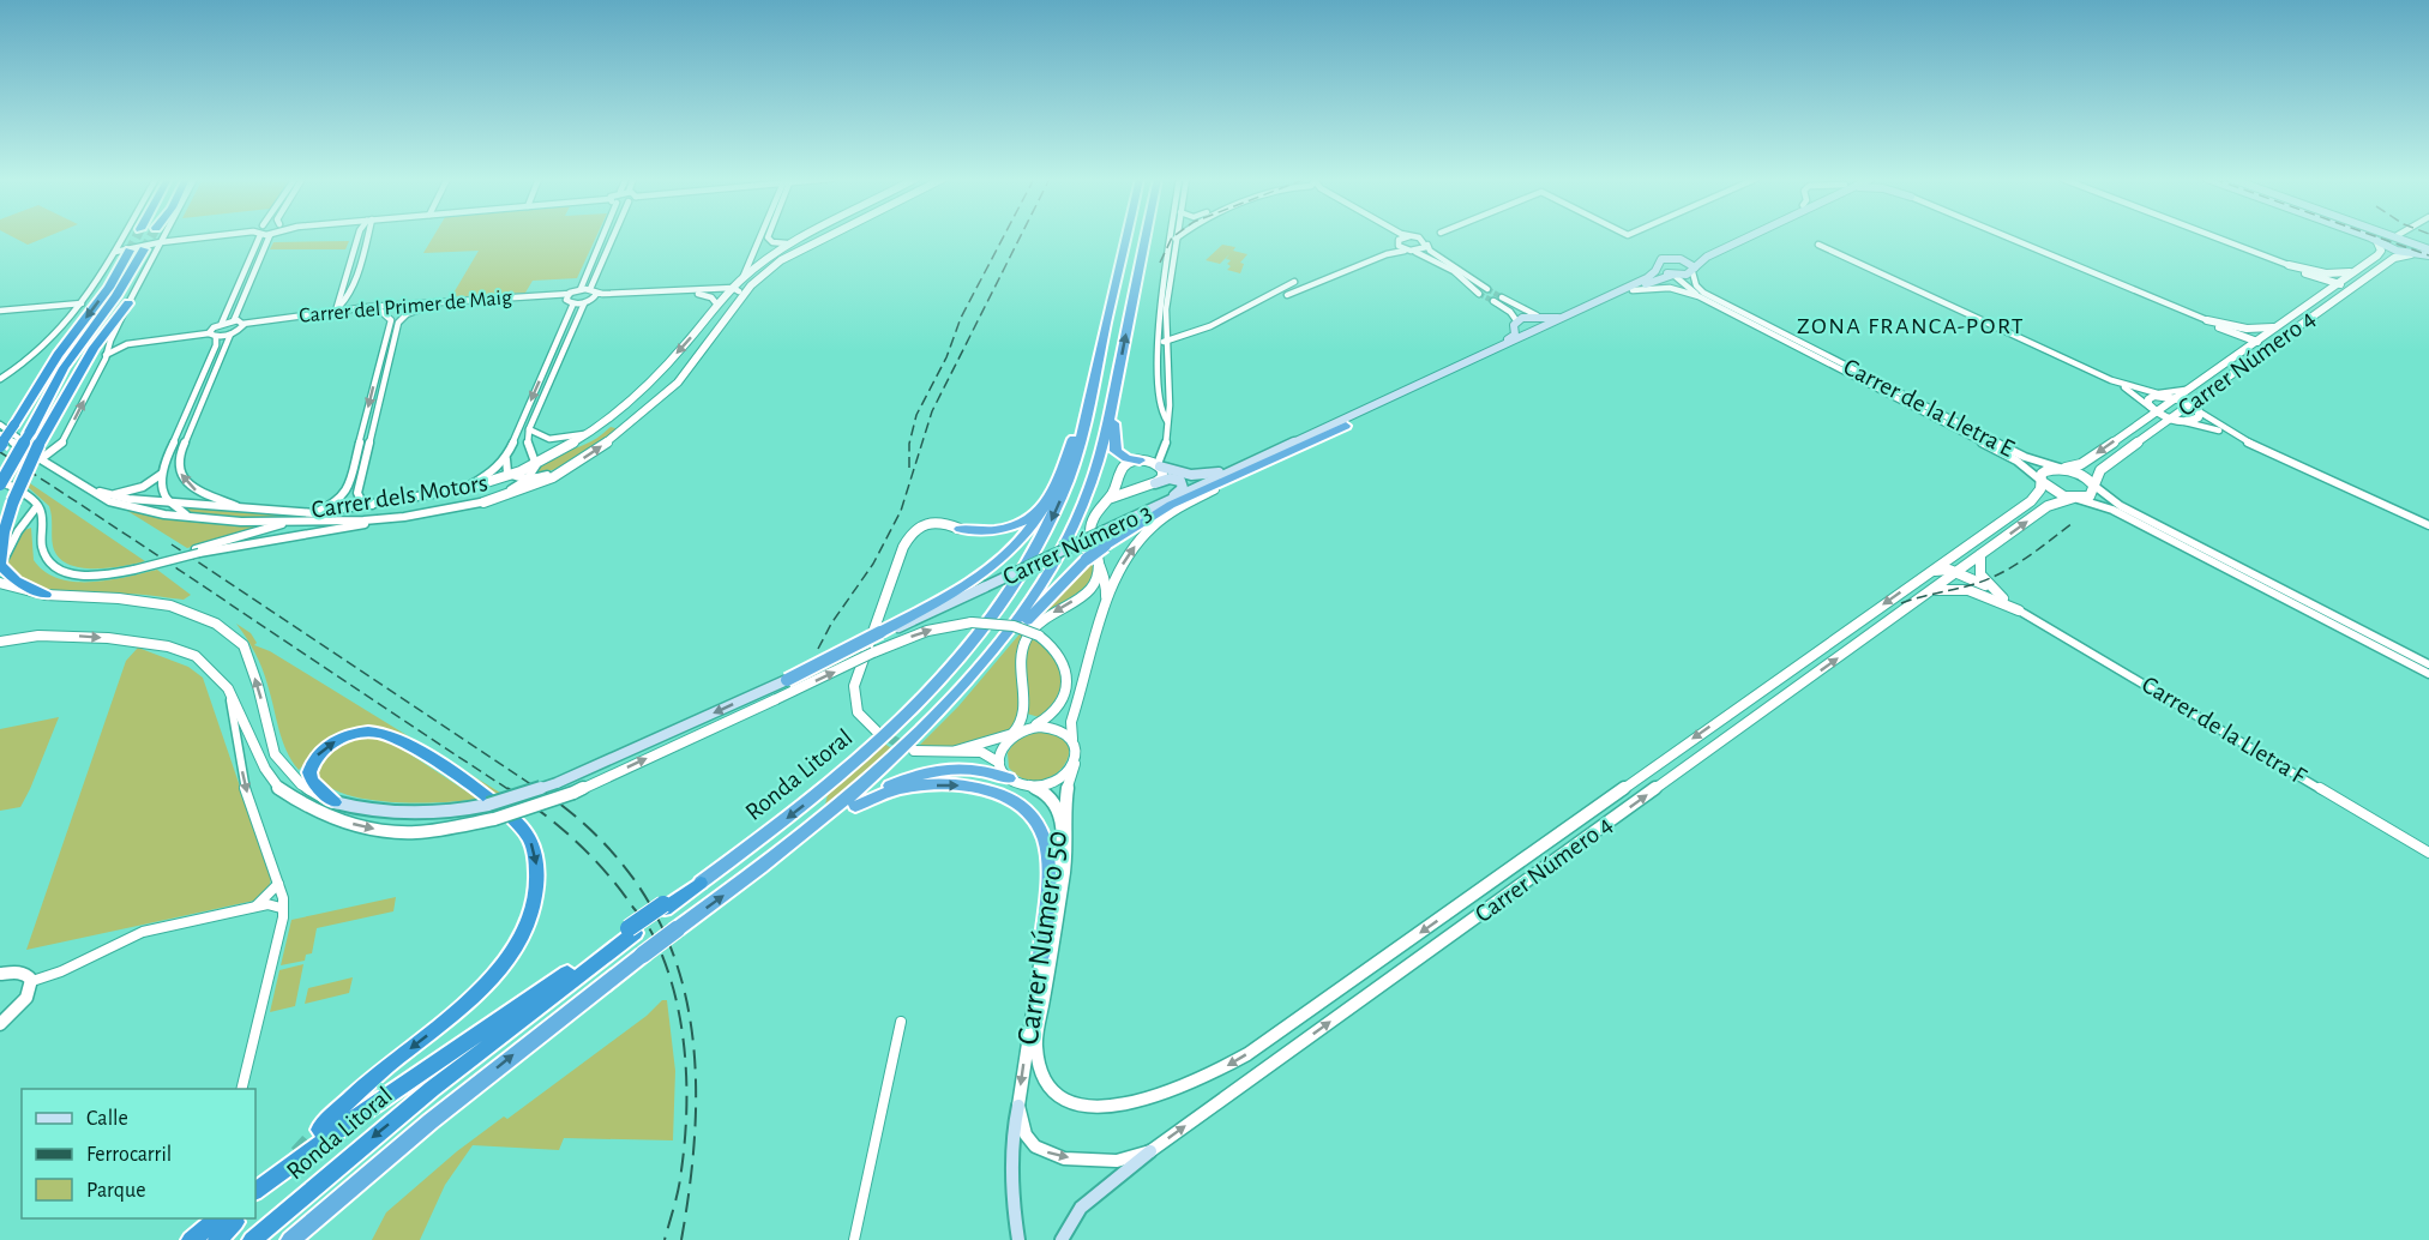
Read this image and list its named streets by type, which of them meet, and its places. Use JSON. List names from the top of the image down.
{
  "streets": {
    "highway": ["Ronda Litoral"],
    "main road": ["Carrer Número 3"],
    "street": [
      "Carrer del Primer de Maig",
      "Carrer Número 4",
      "Carrer de la Lletra E",
      "Carrer dels Motors",
      "Carrer de la Lletra F",
      "Carrer Número 50"
    ]
  },
  "crossings": [
    ["Carrer Número 4", "Carrer de la Lletra E"],
    ["Carrer Número 4", "Carrer Número 50"],
    ["Carrer Número 3", "Carrer Número 50"]
  ],
  "districts": ["ZONA FRANCA-PORT"],
  "legend": ["Calle", "Ferrocarril", "Parque"]
}
